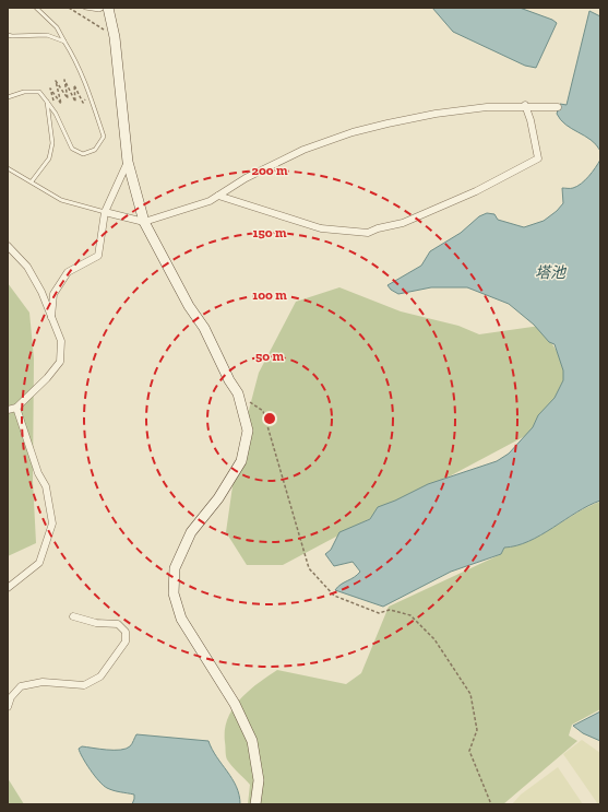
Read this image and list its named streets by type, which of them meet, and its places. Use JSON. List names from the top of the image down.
{
  "water": ["塔池"],
  "rings": [
    "200 m",
    "150 m",
    "100 m",
    "50 m"
  ]
}
